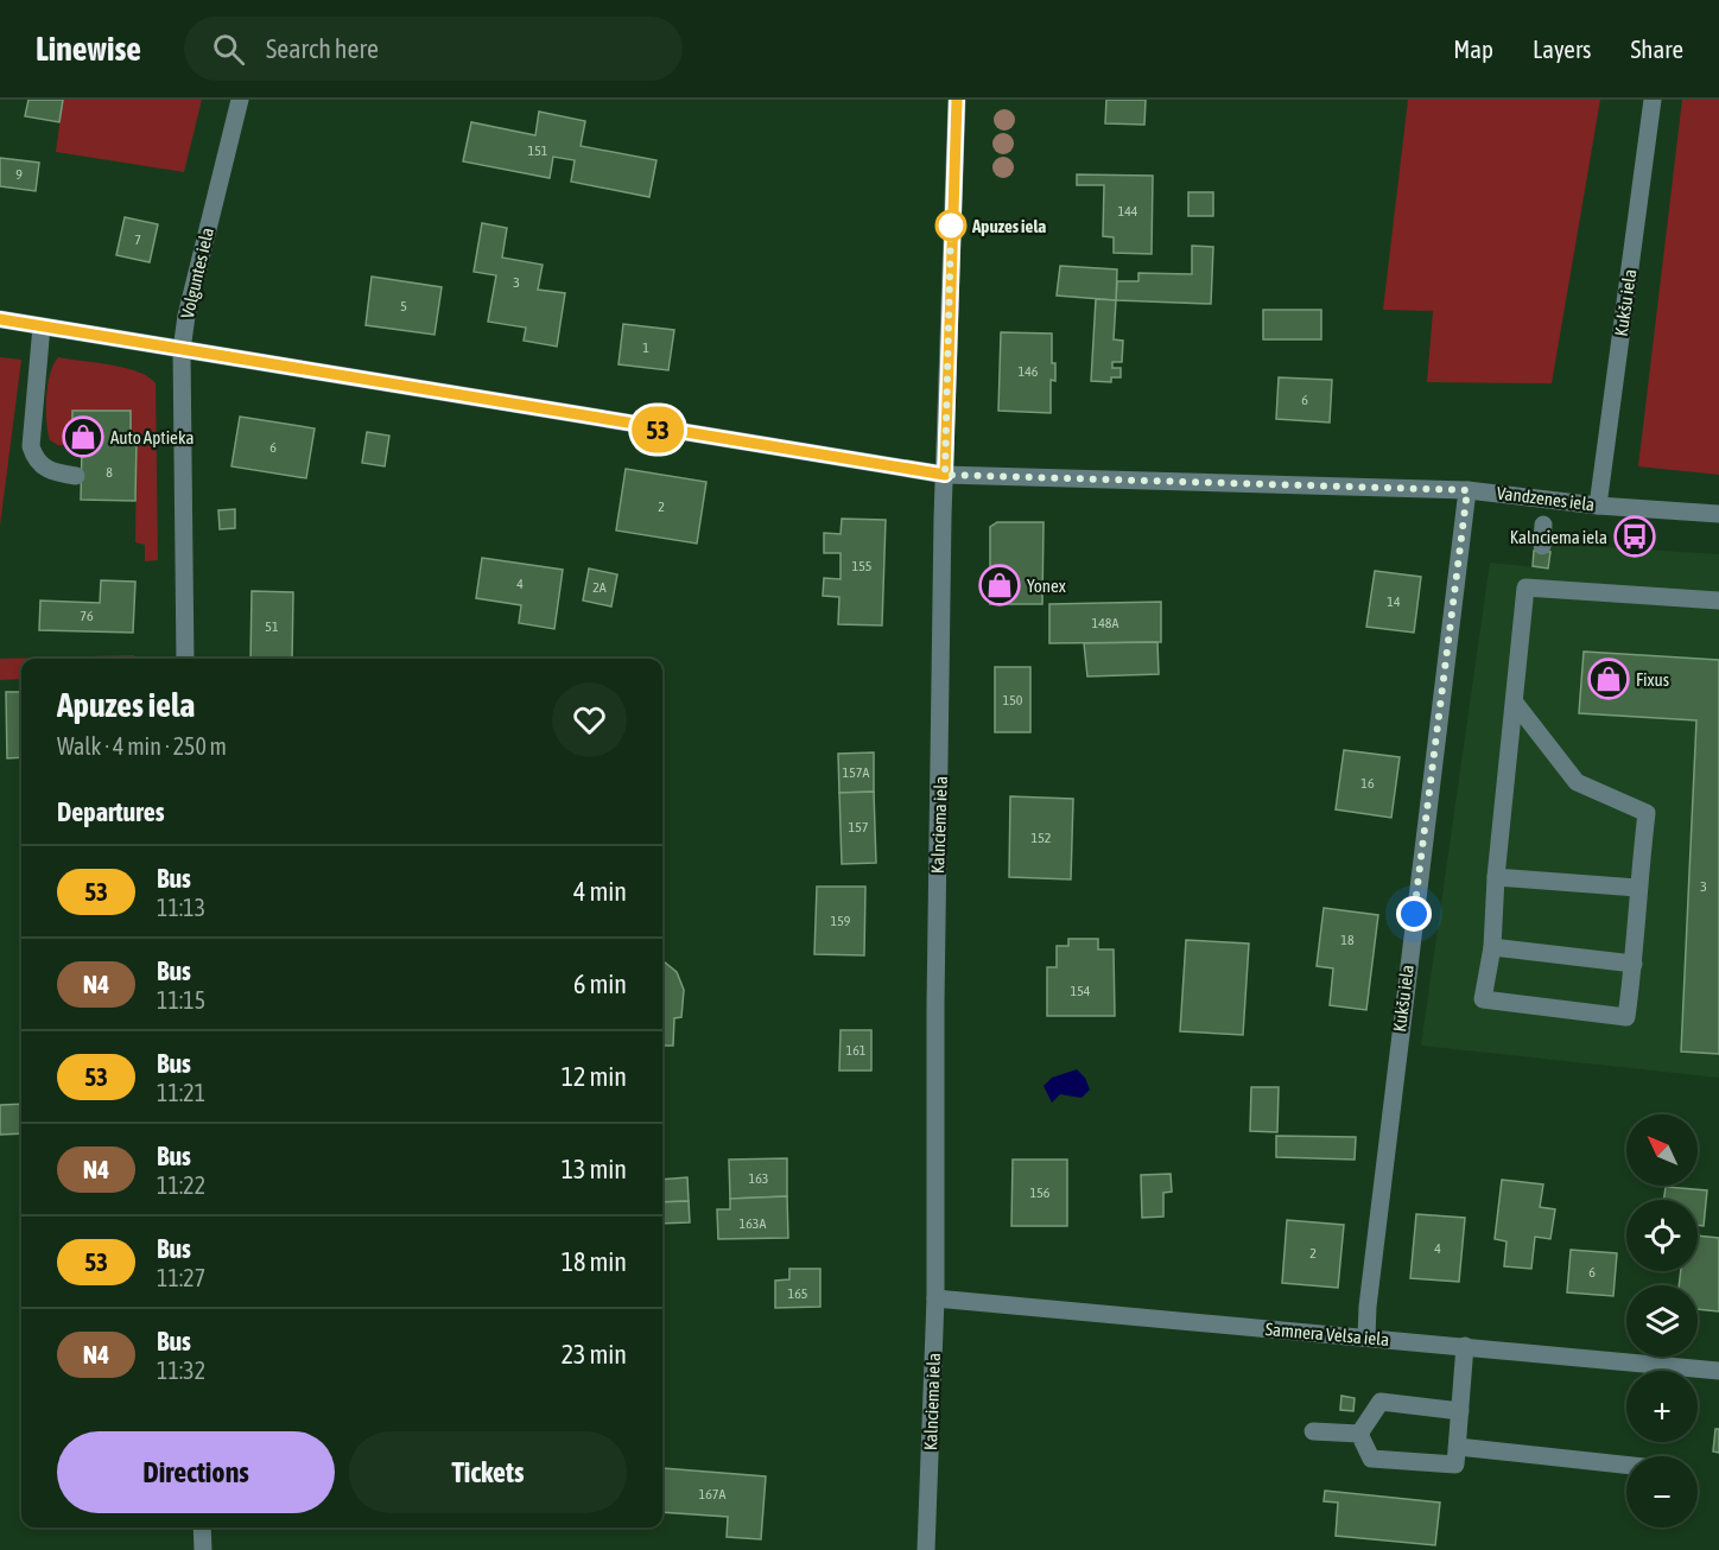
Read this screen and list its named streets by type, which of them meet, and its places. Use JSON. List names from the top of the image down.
{
  "streets": {
    "street": [
      "Volguntes iela",
      "Kukšu iela",
      "Vandzenes iela",
      "Kalnciema iela",
      "Samnera Velsa iela"
    ]
  },
  "crossings": [
    ["Kukšu iela", "Vandzenes iela"],
    ["Kukšu iela", "Samnera Velsa iela"],
    ["Vandzenes iela", "Kalnciema iela"],
    ["Kalnciema iela", "Samnera Velsa iela"]
  ],
  "places": {
    "other": ["Apuzes iela"],
    "shop": ["Auto Aptieka", "Yonex", "Fixus"],
    "bus stop": ["Kalnciema iela"]
  },
  "lines": ["bus line 53"],
  "house_numbers": [
    "151",
    "9",
    "144",
    "7",
    "3",
    "5",
    "1",
    "146",
    "6",
    "6",
    "8",
    "2",
    "155",
    "4",
    "2A",
    "14",
    "76",
    "148A",
    "51",
    "150",
    "157A",
    "16",
    "157",
    "152",
    "3",
    "159",
    "18",
    "154",
    "161",
    "163",
    "156",
    "163A",
    "4",
    "2",
    "6",
    "165",
    "167A"
  ],
  "north": "top left",
  "page": {
    "header": "Linewise",
    "search": "Search here",
    "nav": ["Map", "Layers", "Share"],
    "on_map": "53",
    "heading": [
      ["Apuzes iela", "Walk · 4 min · 250 m"],
      "Departures"
    ],
    "list": [
      {
        "mark": "53",
        "name": "Bus",
        "note": "11:13",
        "value": "4 min"
      },
      {
        "mark": "N4",
        "name": "Bus",
        "note": "11:15",
        "value": "6 min"
      },
      {
        "mark": "53",
        "name": "Bus",
        "note": "11:21",
        "value": "12 min"
      },
      {
        "mark": "N4",
        "name": "Bus",
        "note": "11:22",
        "value": "13 min"
      },
      {
        "mark": "53",
        "name": "Bus",
        "note": "11:27",
        "value": "18 min"
      },
      {
        "mark": "N4",
        "name": "Bus",
        "note": "11:32",
        "value": "23 min"
      }
    ],
    "map_buttons": ["+", "−"],
    "buttons": ["Directions", "Tickets"]
  }
}
